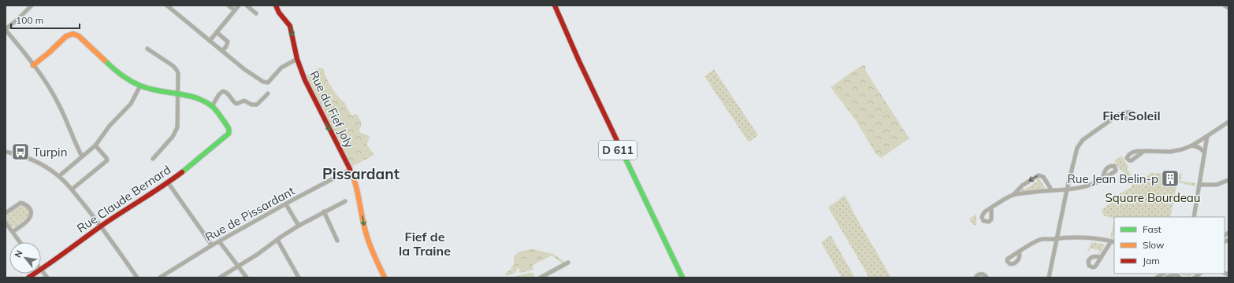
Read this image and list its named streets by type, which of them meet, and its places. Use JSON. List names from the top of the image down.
{
  "streets": {
    "street": [
      "Rue du Fief Joly",
      "D 611",
      "Rue Claude Bernard",
      "Rue de Pissardant"
    ]
  },
  "crossings": [
    ["Rue du Fief Joly", "Rue de Pissardant"]
  ],
  "one_way": ["Rue du Fief Joly"],
  "districts": ["Fief Soleil", "Pissardant", "Fief de la Traine"],
  "parks": ["Square Bourdeau"],
  "places": {
    "bus stop": ["Turpin"],
    "building": ["Rue Jean Belin-p"]
  },
  "legend": ["Fast", "Slow", "Jam"],
  "scale_bar": "100 m",
  "north": "top left"
}
